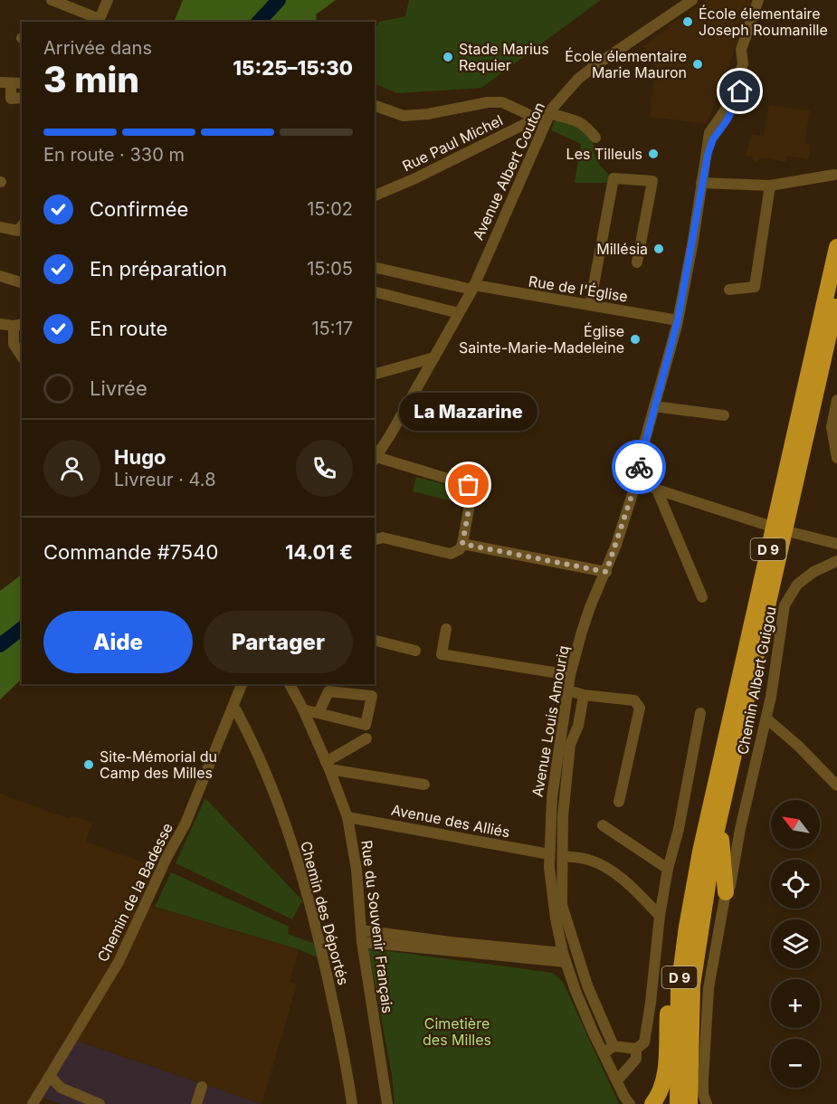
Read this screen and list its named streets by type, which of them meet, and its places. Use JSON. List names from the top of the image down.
{
  "streets": {
    "highway": ["D 9"],
    "street": [
      "Rue Paul Michel",
      "Avenue Albert Couton",
      "Rue de l'Église",
      "Chemin Albert Guigou",
      "Avenue Louis Amouriq",
      "Avenue des Alliés",
      "Chemin de la Badesse",
      "Chemin des Déportés",
      "Rue du Souvenir Français"
    ]
  },
  "crossings": [
    ["Rue Paul Michel", "Avenue Albert Couton"],
    ["Avenue Albert Couton", "Rue de l'Église"],
    ["Rue de l'Église", "Avenue Louis Amouriq"],
    ["Avenue Louis Amouriq", "Avenue des Alliés"],
    ["Avenue des Alliés", "Rue du Souvenir Français"],
    ["Chemin de la Badesse", "Chemin des Déportés"]
  ],
  "parks": ["Cimetière des Milles"],
  "places": [
    "École élementaire Joseph Roumanille",
    "Stade Marius Requier",
    "École élementaire Marie Mauron",
    "Les Tilleuls",
    "Millésia",
    "Église Sainte-Marie-Madeleine",
    "La Mazarine",
    "Site-Mémorial du Camp des Milles"
  ],
  "north": "top left",
  "page": {
    "heading": ["3 min", "Arrivée dans", "15:25–15:30"],
    "panel": [
      "Hugo",
      "Livreur · 4.8",
      "Commande #7540",
      "14.01 €"
    ],
    "bar": "En route · 330 m",
    "list": [
      ["Confirmée", "15:02"],
      ["En préparation", "15:05"],
      ["En route", "15:17"],
      "Livrée"
    ],
    "bubble": "La Mazarine",
    "buttons": ["Aide", "Partager"],
    "map_buttons": ["+", "−"]
  }
}
